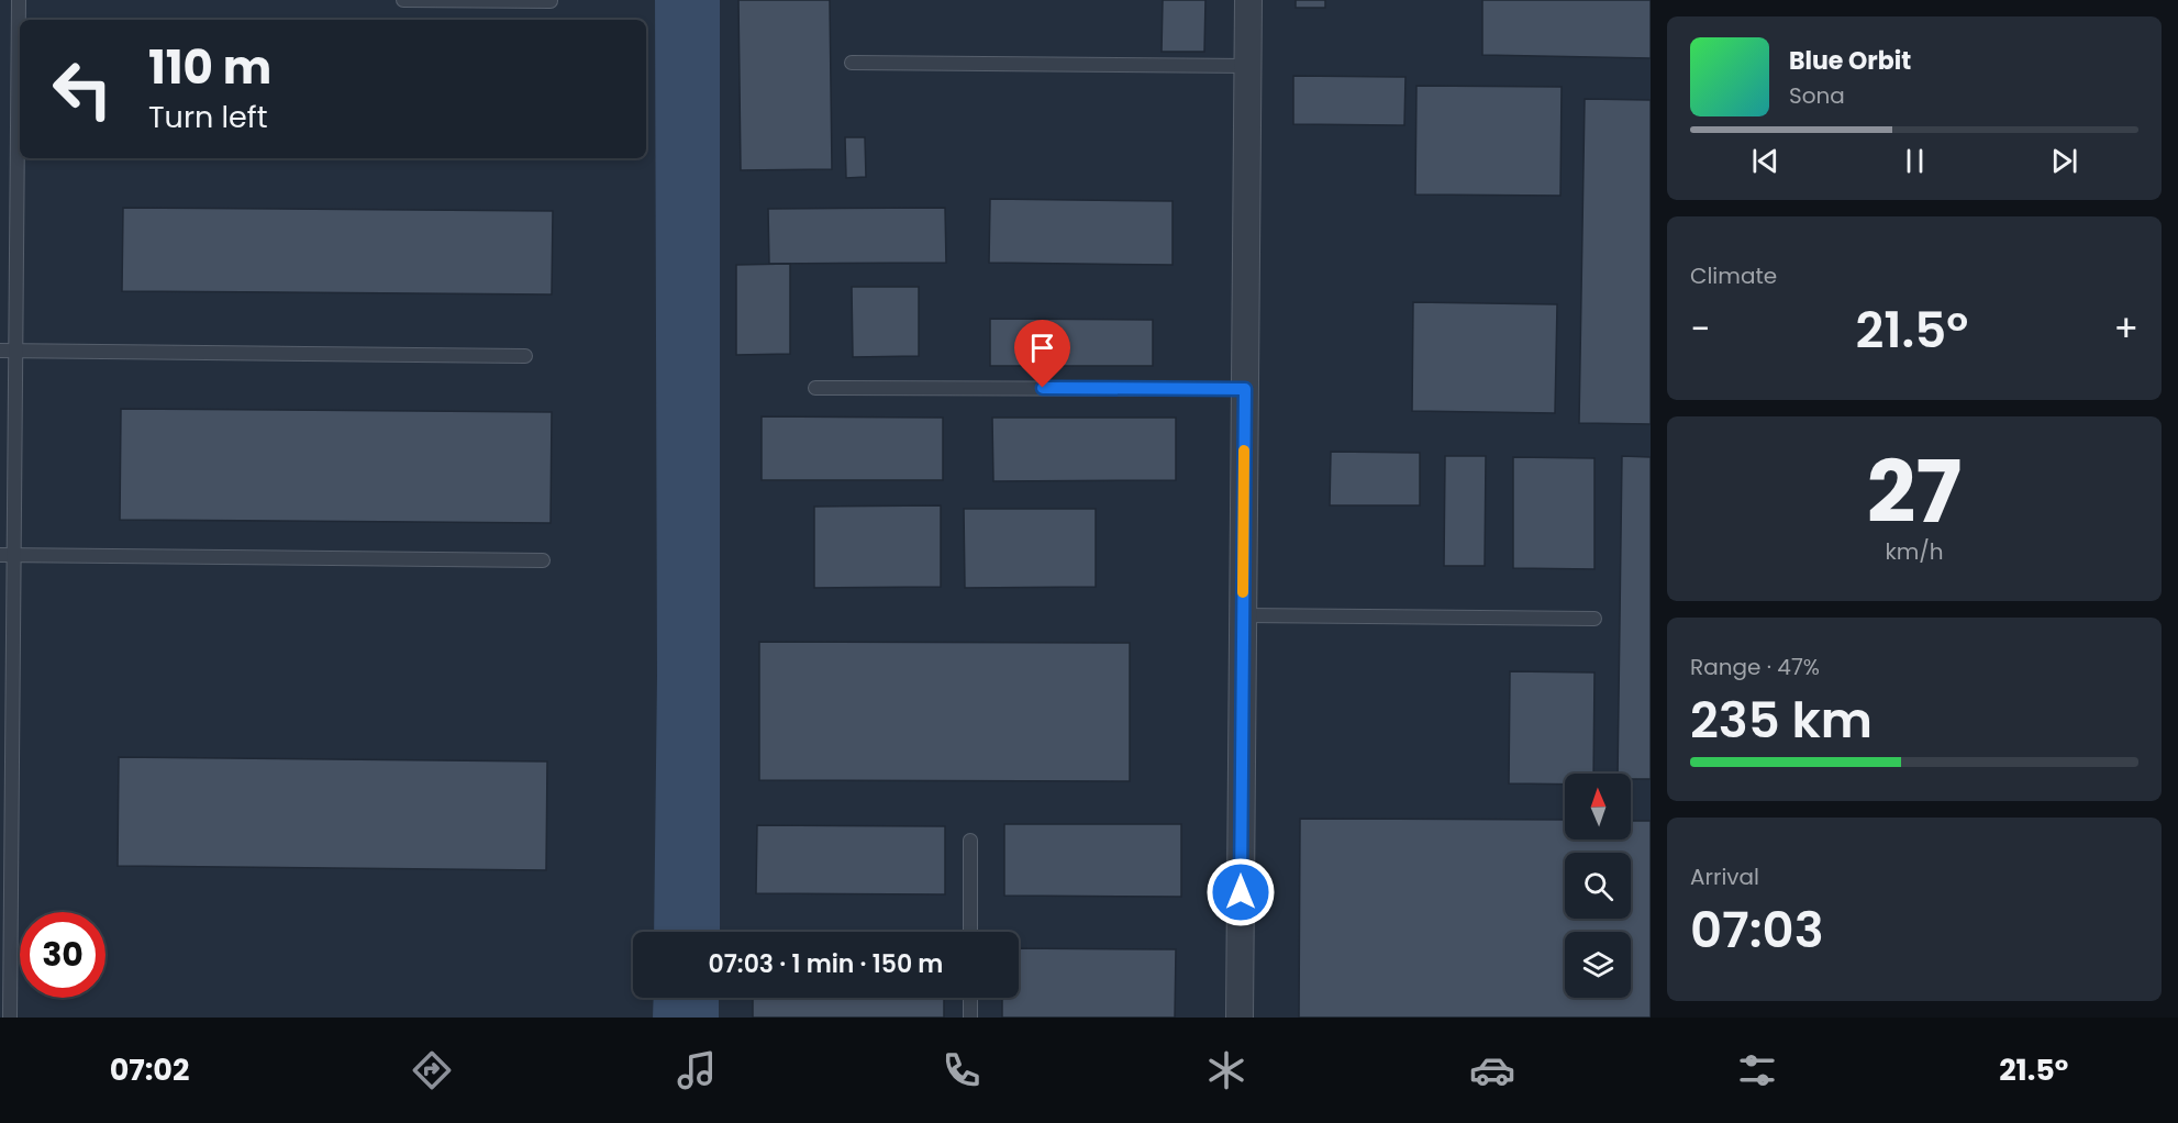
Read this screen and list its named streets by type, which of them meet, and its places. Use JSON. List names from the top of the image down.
{
  "north": "top",
  "page": {
    "turn": ["110 m", "Turn left"],
    "song": ["Blue Orbit", "Sona"],
    "tile": [
      "Climate",
      ["27", "km/h"],
      ["Range · 47%", "235 km"],
      ["Arrival", "07:03"]
    ],
    "heat": ["−", "21.5°", "+"],
    "limit": "30",
    "trip": "07:03 · 1 min · 150 m",
    "tabs": ["07:02", "21.5°"]
  }
}
